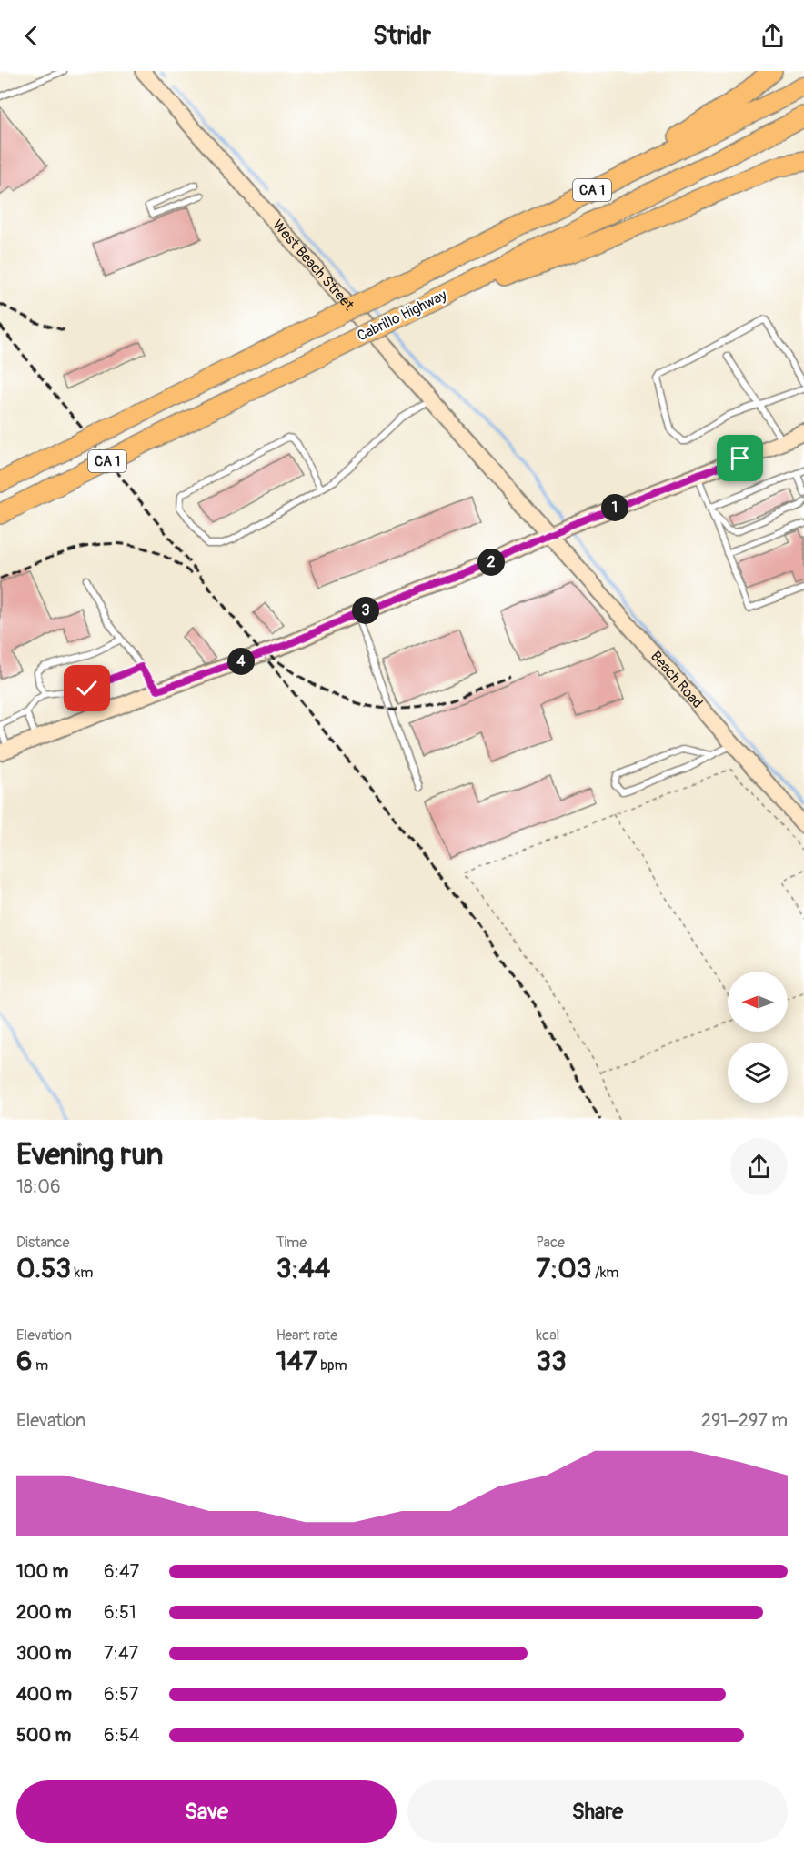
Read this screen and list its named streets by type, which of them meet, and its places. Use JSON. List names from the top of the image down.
{
  "streets": {
    "highway": ["CA 1", "Cabrillo Highway"],
    "main road": ["West Beach Street", "Beach Road"]
  },
  "crossings": [
    ["West Beach Street", "Beach Road"]
  ],
  "north": "left",
  "page": {
    "header": "Stridr",
    "pins": [
      "1",
      "2",
      "3",
      "4"
    ],
    "heading": ["Evening run", "18:06"],
    "stats": [
      ["Distance", "0.53 km"],
      ["Time", "3:44"],
      ["Pace", "7:03 /km"],
      ["Elevation", "6 m"],
      ["Heart rate", "147 bpm"],
      ["kcal", "33"]
    ],
    "chart": ["Elevation", "291–297 m"],
    "list": [
      {
        "name": "100 m",
        "note": "6:47"
      },
      {
        "name": "200 m",
        "note": "6:51"
      },
      {
        "name": "300 m",
        "note": "7:47"
      },
      {
        "name": "400 m",
        "note": "6:57"
      },
      {
        "name": "500 m",
        "note": "6:54"
      }
    ],
    "buttons": ["Save", "Share"]
  }
}
